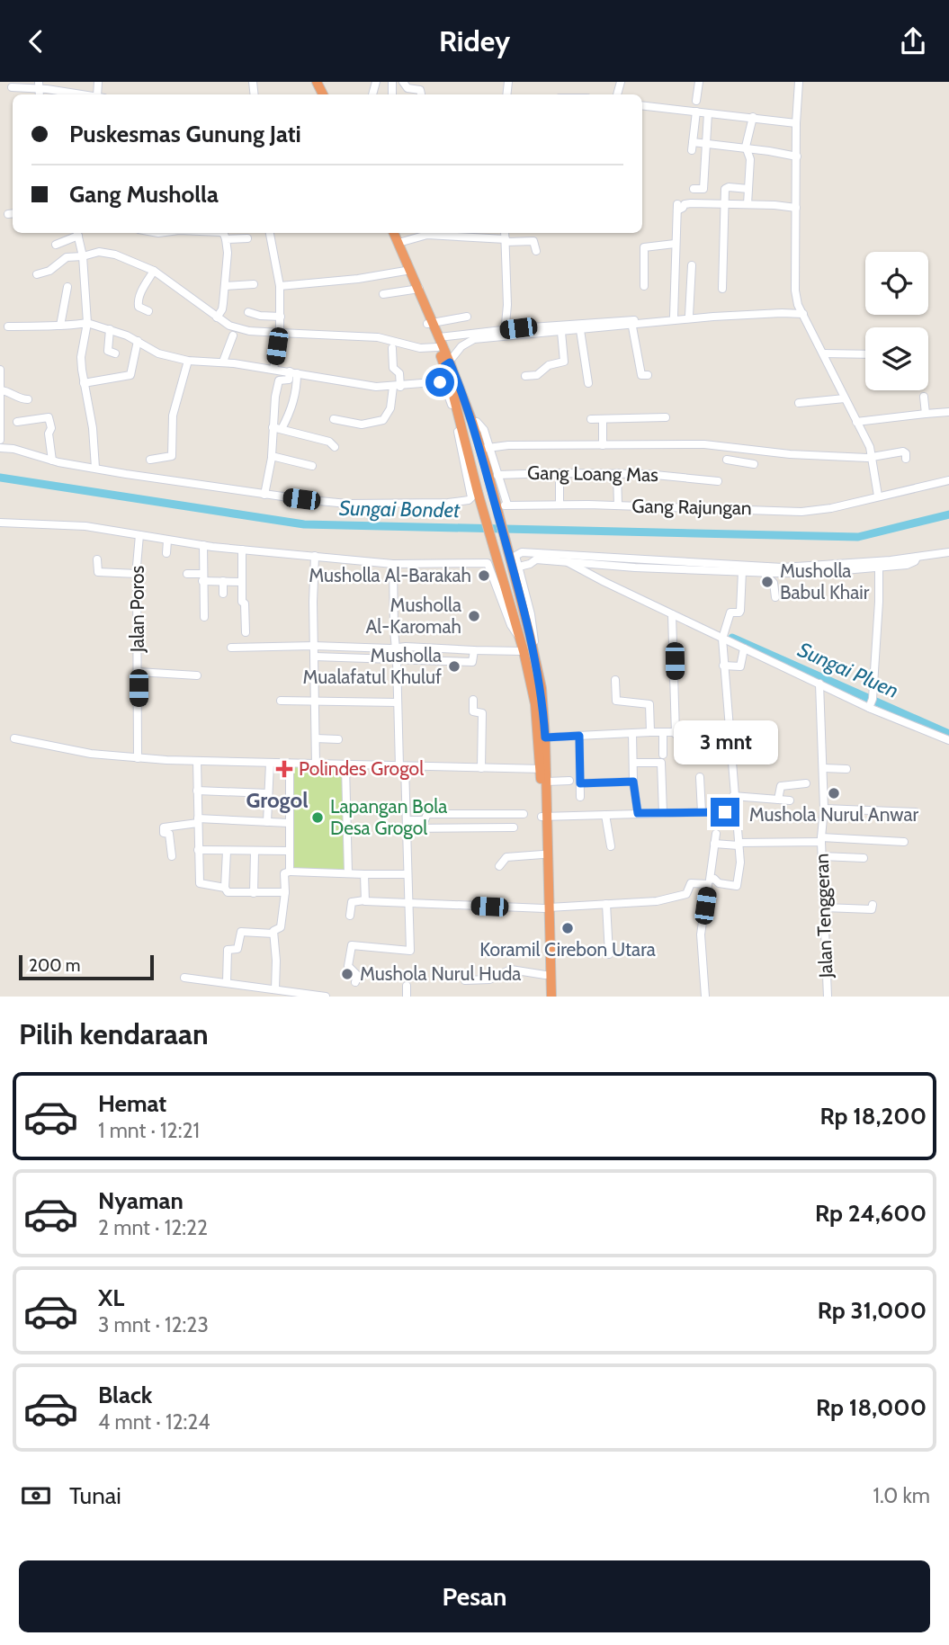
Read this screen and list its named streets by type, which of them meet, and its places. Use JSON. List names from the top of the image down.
{
  "streets": {
    "street": [
      "Gang Loang Mas",
      "Gang Rajungan",
      "Jalan Poros",
      "Jalan Tenggeran"
    ]
  },
  "districts": ["Grogol"],
  "water": ["Sungai Bondet", "Sungai Pluen"],
  "places": {
    "other": [
      "Musholla Al-Barakah",
      "Musholla Babul Khair",
      "Musholla Al-Karomah",
      "Musholla Mualafatul Khuluf",
      "Mushola Nurul Anwar",
      "Lapangan Bola Desa Grogol",
      "Koramil Cirebon Utara",
      "Mushola Nurul Huda"
    ],
    "health": ["Polindes Grogol"]
  },
  "scale_bar": "200 m",
  "page": {
    "header": "Ridey",
    "banner": ["Puskesmas Gunung Jati", "Gang Musholla"],
    "bubble": "3 mnt",
    "scale": "200 m",
    "heading": "Pilih kendaraan",
    "list": [
      {
        "name": "Hemat",
        "note": "1 mnt · 12:21",
        "value": "Rp 18,200"
      },
      {
        "name": "Nyaman",
        "note": "2 mnt · 12:22",
        "value": "Rp 24,600"
      },
      {
        "name": "XL",
        "note": "3 mnt · 12:23",
        "value": "Rp 31,000"
      },
      {
        "name": "Black",
        "note": "4 mnt · 12:24",
        "value": "Rp 18,000"
      }
    ],
    "pay": ["Tunai", "1.0 km"],
    "buttons": "Pesan"
  }
}
